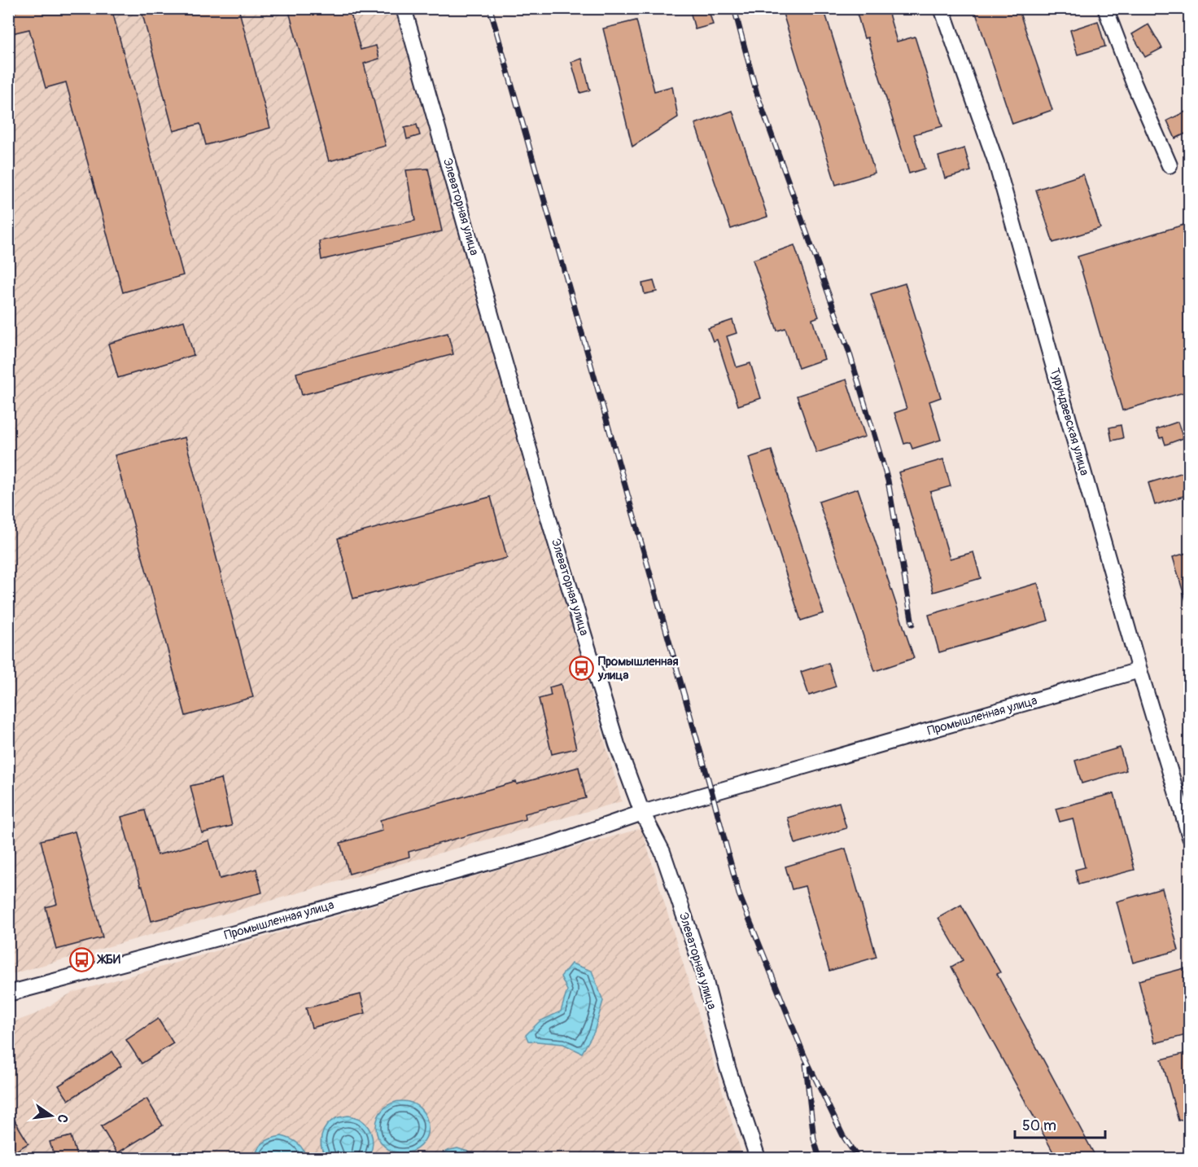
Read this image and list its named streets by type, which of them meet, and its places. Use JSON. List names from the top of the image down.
{
  "streets": {
    "street": ["Элеваторная улица", "Турундаевская улица", "Промышленная улица"]
  },
  "crossings": [
    ["Элеваторная улица", "Промышленная улица"],
    ["Турундаевская улица", "Промышленная улица"]
  ],
  "places": {
    "bus stop": ["Промышленная улица", "ЖБИ"]
  },
  "scale_bar": "50 m",
  "north": "right"
}
